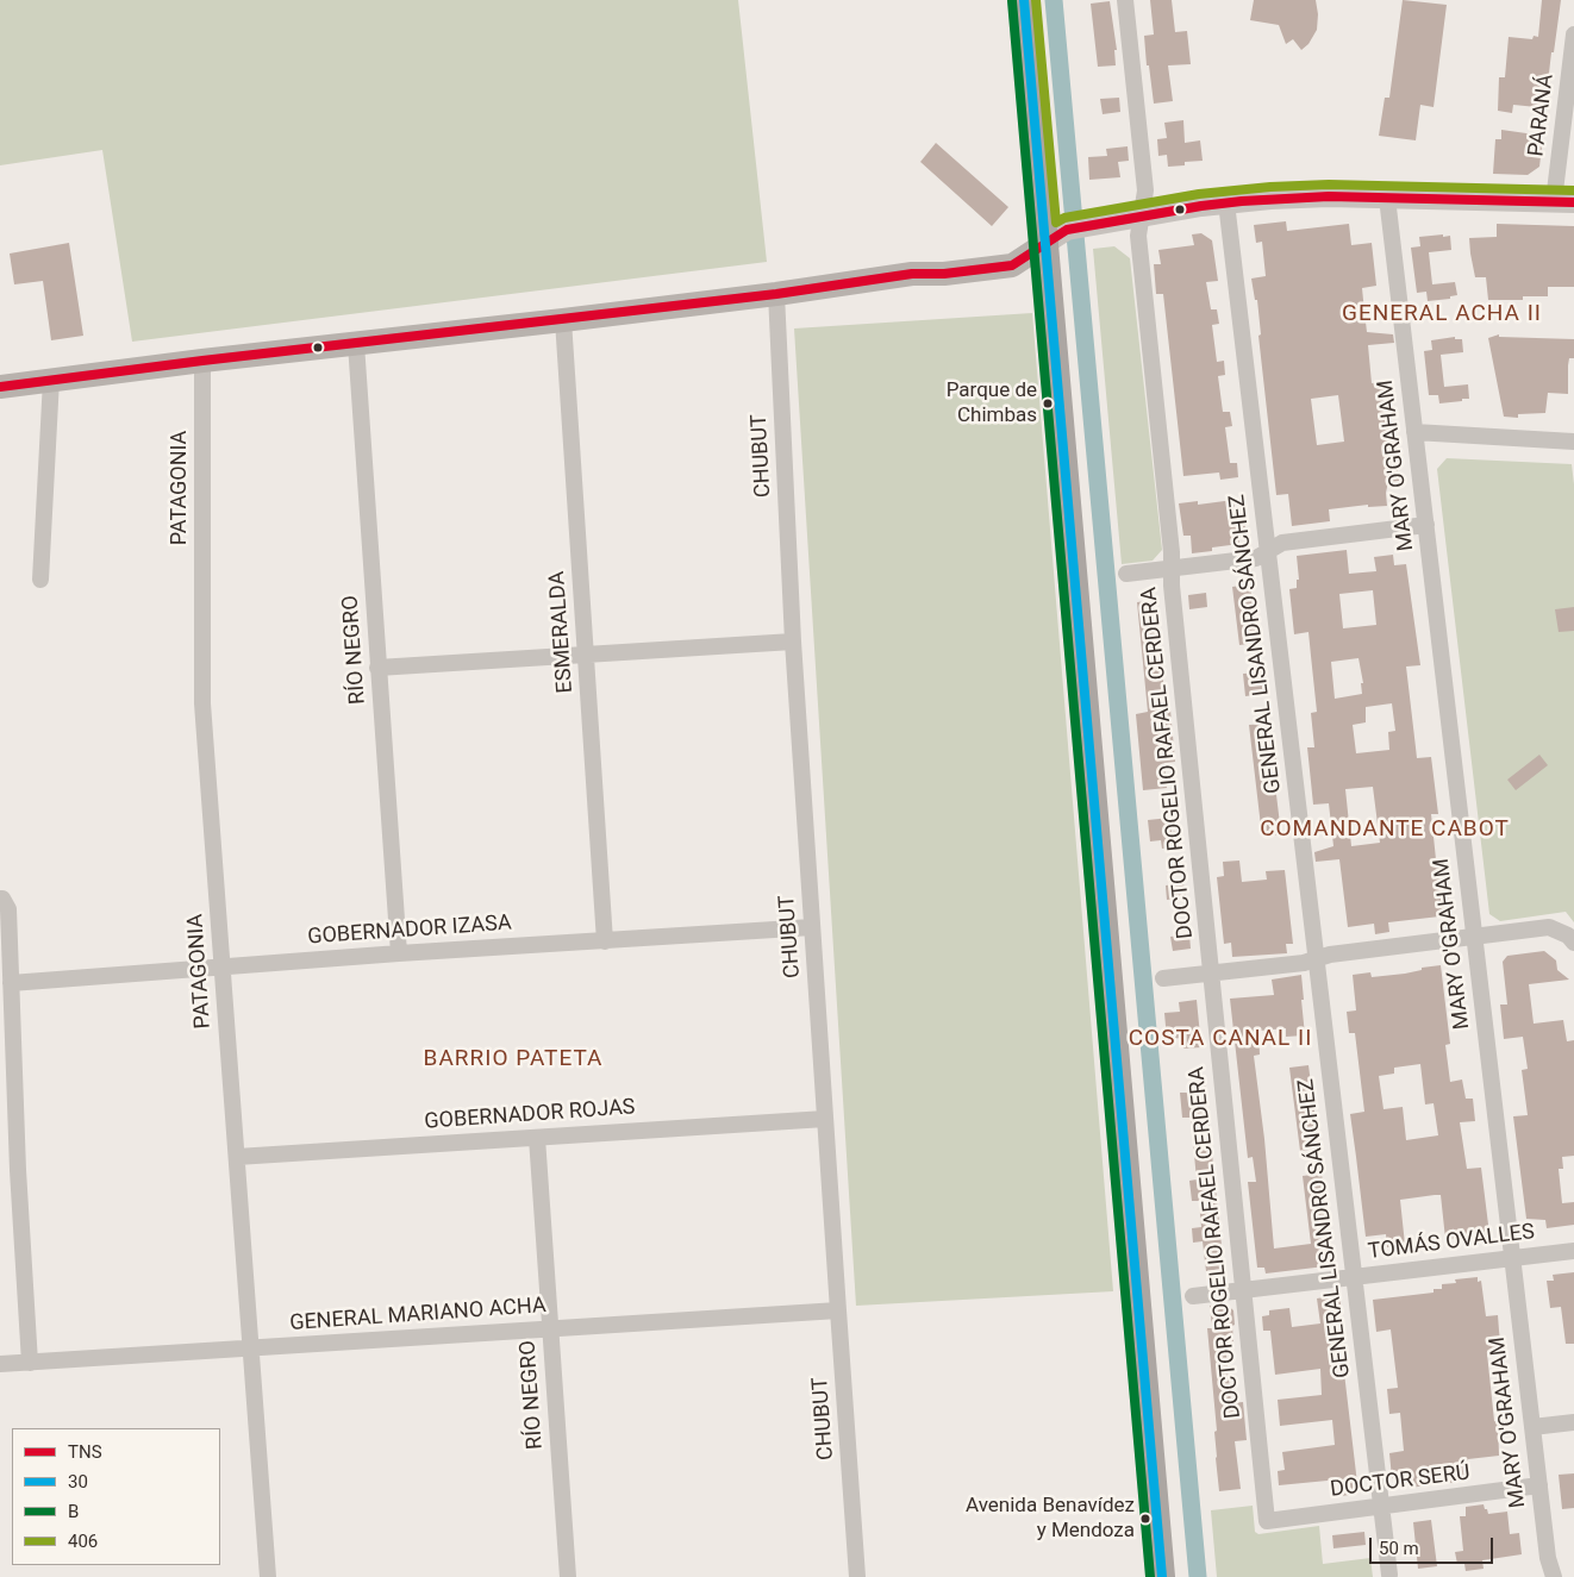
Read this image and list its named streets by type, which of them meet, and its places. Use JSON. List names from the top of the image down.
{
  "streets": {
    "street": [
      "PARANÁ",
      "CHUBUT",
      "MARY O'GRAHAM",
      "PATAGONIA",
      "ESMERALDA",
      "GENERAL LISANDRO SÁNCHEZ",
      "RÍO NEGRO",
      "DOCTOR ROGELIO RAFAEL CERDERA",
      "GOBERNADOR IZASA",
      "GOBERNADOR ROJAS",
      "TOMÁS OVALLES",
      "GENERAL MARIANO ACHA",
      "DOCTOR SERÚ"
    ]
  },
  "crossings": [
    ["CHUBUT", "GOBERNADOR IZASA"],
    ["CHUBUT", "GOBERNADOR ROJAS"],
    ["CHUBUT", "GENERAL MARIANO ACHA"],
    ["MARY O'GRAHAM", "TOMÁS OVALLES"],
    ["MARY O'GRAHAM", "DOCTOR SERÚ"],
    ["PATAGONIA", "GOBERNADOR IZASA"],
    ["PATAGONIA", "GOBERNADOR ROJAS"],
    ["PATAGONIA", "GENERAL MARIANO ACHA"],
    ["ESMERALDA", "GOBERNADOR IZASA"],
    ["GENERAL LISANDRO SÁNCHEZ", "TOMÁS OVALLES"],
    ["GENERAL LISANDRO SÁNCHEZ", "DOCTOR SERÚ"],
    ["RÍO NEGRO", "GOBERNADOR IZASA"],
    ["RÍO NEGRO", "GOBERNADOR ROJAS"],
    ["RÍO NEGRO", "GENERAL MARIANO ACHA"],
    ["DOCTOR ROGELIO RAFAEL CERDERA", "TOMÁS OVALLES"],
    ["DOCTOR ROGELIO RAFAEL CERDERA", "DOCTOR SERÚ"]
  ],
  "districts": [
    "GENERAL ACHA II",
    "COMANDANTE CABOT",
    "COSTA CANAL II",
    "BARRIO PATETA"
  ],
  "places": ["Parque de Chimbas", "Avenida Benavídez y Mendoza"],
  "lines": [
    "transit line 30",
    "transit line 406",
    "transit line B",
    "transit line TNS"
  ],
  "legend": [
    "TNS",
    "30",
    "B",
    "406"
  ],
  "scale_bar": "50 m"
}
